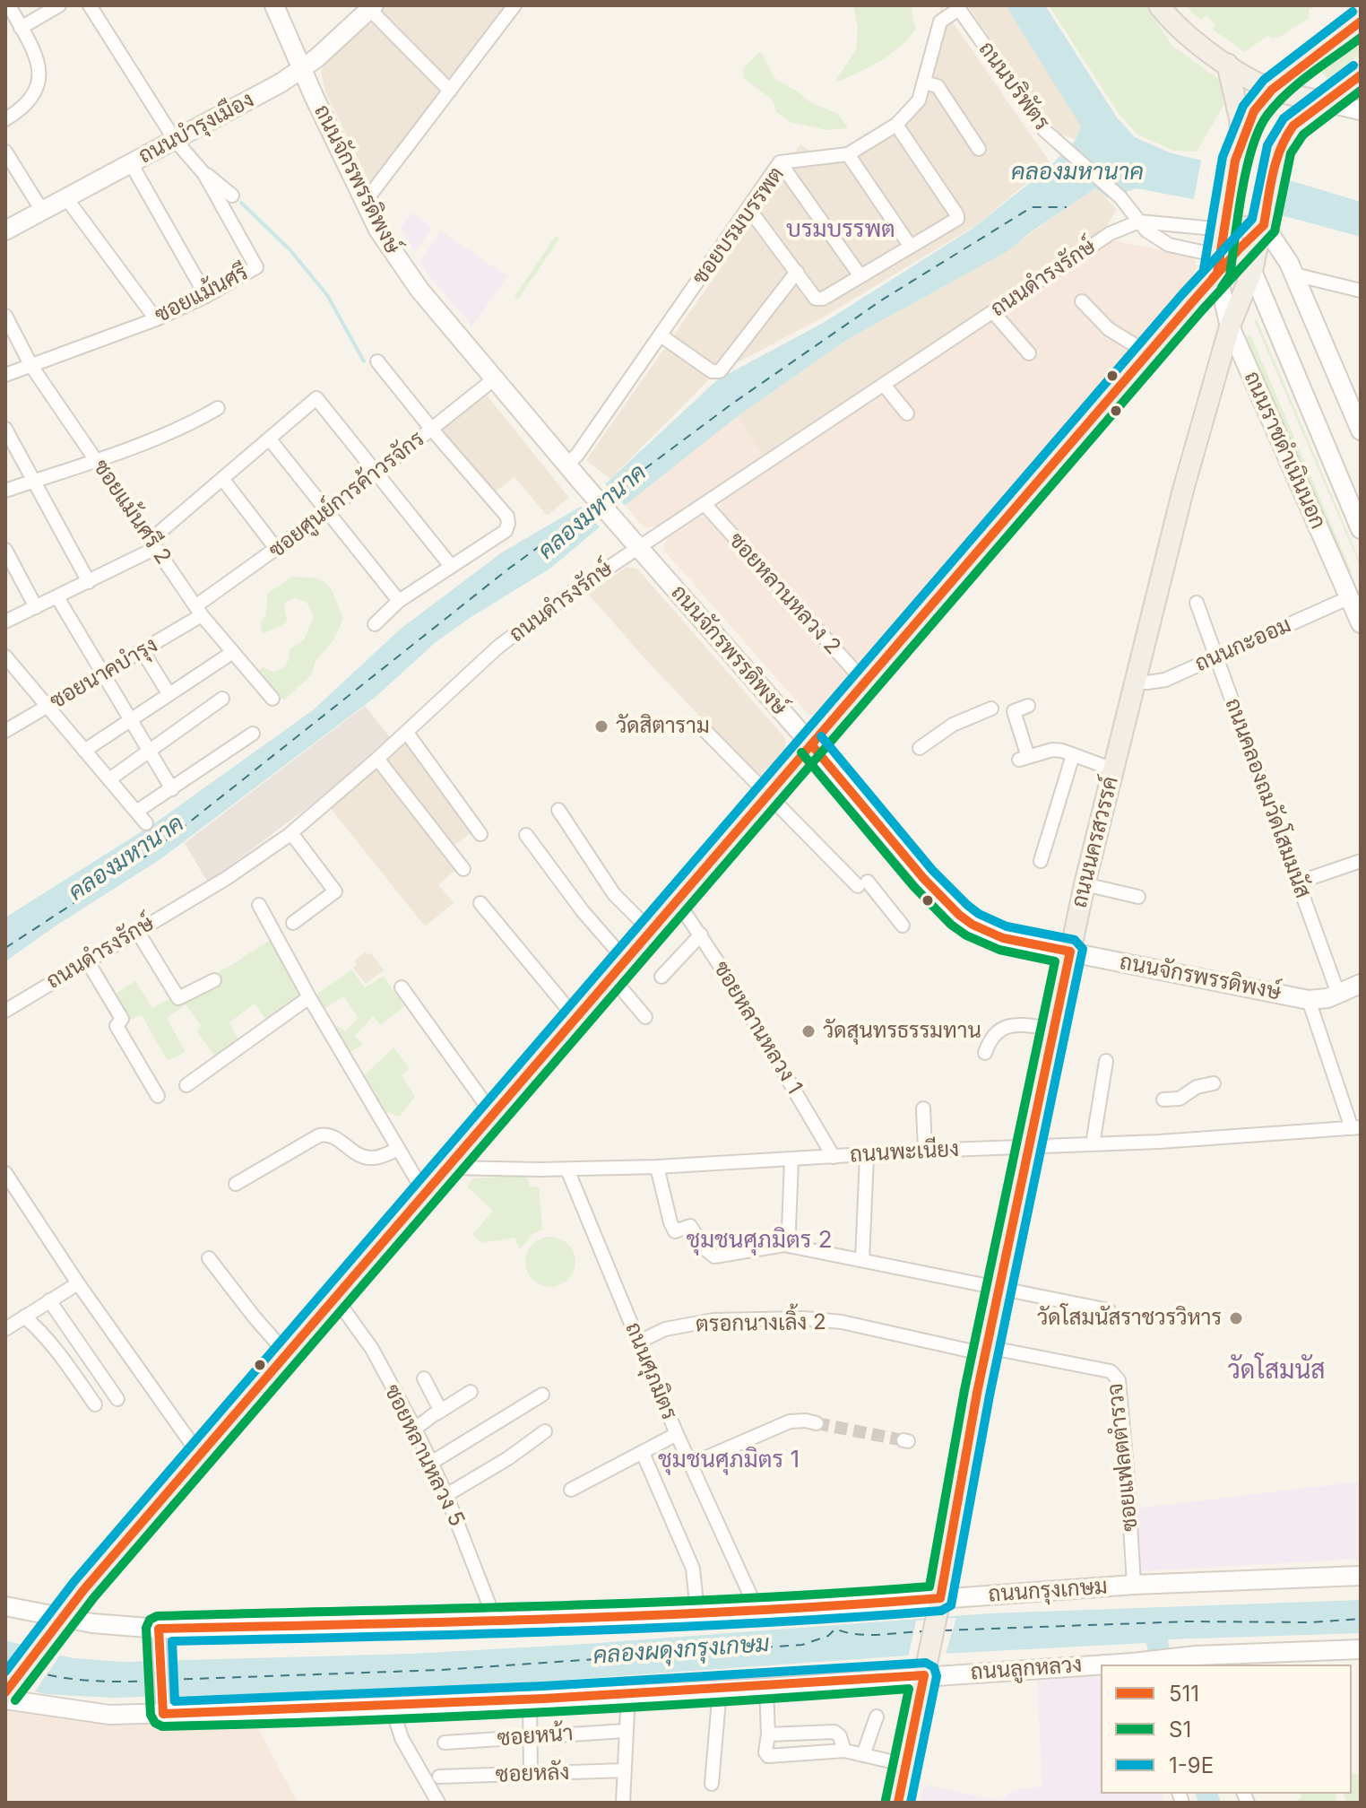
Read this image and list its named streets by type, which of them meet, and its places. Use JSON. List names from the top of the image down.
{
  "streets": {
    "main road": [
      "ถนนบำรุงเมือง",
      "ถนนจักรพรรดิพงษ์",
      "ถนนราชดำเนินนอก",
      "ถนนนครสวรรค์",
      "ถนนกรุงเกษม",
      "ถนนลูกหลวง"
    ],
    "street": [
      "ถนนบริพัตร",
      "ซอยบรมบรรพต",
      "ถนนดำรงรักษ์",
      "ซอยแม้นศรี",
      "ซอยศูนย์การค้าวรจักร",
      "ซอยแม้นศรี 2",
      "ซอยหลานหลวง 2",
      "ถนนกะออม",
      "ซอยนาคบำรุง",
      "ถนนคลองถมวัดโสมมนัส",
      "ซอยหลานหลวง 1",
      "ถนนพะเนียง",
      "ตรอกนางเลิ้ง 2",
      "ถนนศุภมิตร",
      "ซอยหลานหลวง 5",
      "ซอยแฟลตตำรวจ",
      "ซอยหน้า",
      "ซอยหลัง"
    ]
  },
  "crossings": [
    ["ถนนบริพัตร", "ซอยบรมบรรพต"],
    ["ถนนบริพัตร", "ถนนดำรงรักษ์"],
    ["ถนนบำรุงเมือง", "ถนนจักรพรรดิพงษ์"],
    ["ถนนบำรุงเมือง", "ซอยแม้นศรี"],
    ["ถนนจักรพรรดิพงษ์", "ซอยบรมบรรพต"],
    ["ถนนจักรพรรดิพงษ์", "ถนนดำรงรักษ์"],
    ["ถนนจักรพรรดิพงษ์", "ซอยศูนย์การค้าวรจักร"],
    ["ถนนจักรพรรดิพงษ์", "ถนนคลองถมวัดโสมมนัส"],
    ["ถนนจักรพรรดิพงษ์", "ถนนนครสวรรค์"],
    ["ถนนดำรงรักษ์", "ซอยหลานหลวง 2"],
    ["ซอยแม้นศรี", "ซอยแม้นศรี 2"],
    ["ถนนราชดำเนินนอก", "ถนนกะออม"],
    ["ถนนราชดำเนินนอก", "ถนนนครสวรรค์"],
    ["ซอยศูนย์การค้าวรจักร", "ซอยแม้นศรี 2"],
    ["ซอยศูนย์การค้าวรจักร", "ซอยนาคบำรุง"],
    ["ซอยแม้นศรี 2", "ซอยนาคบำรุง"],
    ["ถนนกะออม", "ถนนคลองถมวัดโสมมนัส"],
    ["ถนนกะออม", "ถนนนครสวรรค์"],
    ["ถนนนครสวรรค์", "ถนนพะเนียง"],
    ["ถนนนครสวรรค์", "ตรอกนางเลิ้ง 2"],
    ["ถนนนครสวรรค์", "ซอยแฟลตตำรวจ"],
    ["ถนนนครสวรรค์", "ถนนกรุงเกษม"],
    ["ถนนนครสวรรค์", "ถนนลูกหลวง"],
    ["ซอยหลานหลวง 1", "ถนนพะเนียง"],
    ["ถนนพะเนียง", "ถนนศุภมิตร"],
    ["ตรอกนางเลิ้ง 2", "ถนนศุภมิตร"],
    ["ตรอกนางเลิ้ง 2", "ซอยแฟลตตำรวจ"],
    ["ถนนศุภมิตร", "ถนนกรุงเกษม"],
    ["ซอยหลานหลวง 5", "ถนนกรุงเกษม"],
    ["ซอยแฟลตตำรวจ", "ถนนกรุงเกษม"]
  ],
  "districts": [
    "บรมบรรพต",
    "ชุมชนศุภมิตร 2",
    "วัดโสมนัส",
    "ชุมชนศุภมิตร 1"
  ],
  "water": ["คลองมหานาค", "คลองผดุงกรุงเกษม"],
  "places": ["วัดสิตาราม", "วัดสุนทรธรรมทาน", "วัดโสมนัสราชวรวิหาร"],
  "lines": ["transit line 1-9E", "transit line 511", "transit line S1"],
  "legend": ["511", "S1", "1-9E"]
}
